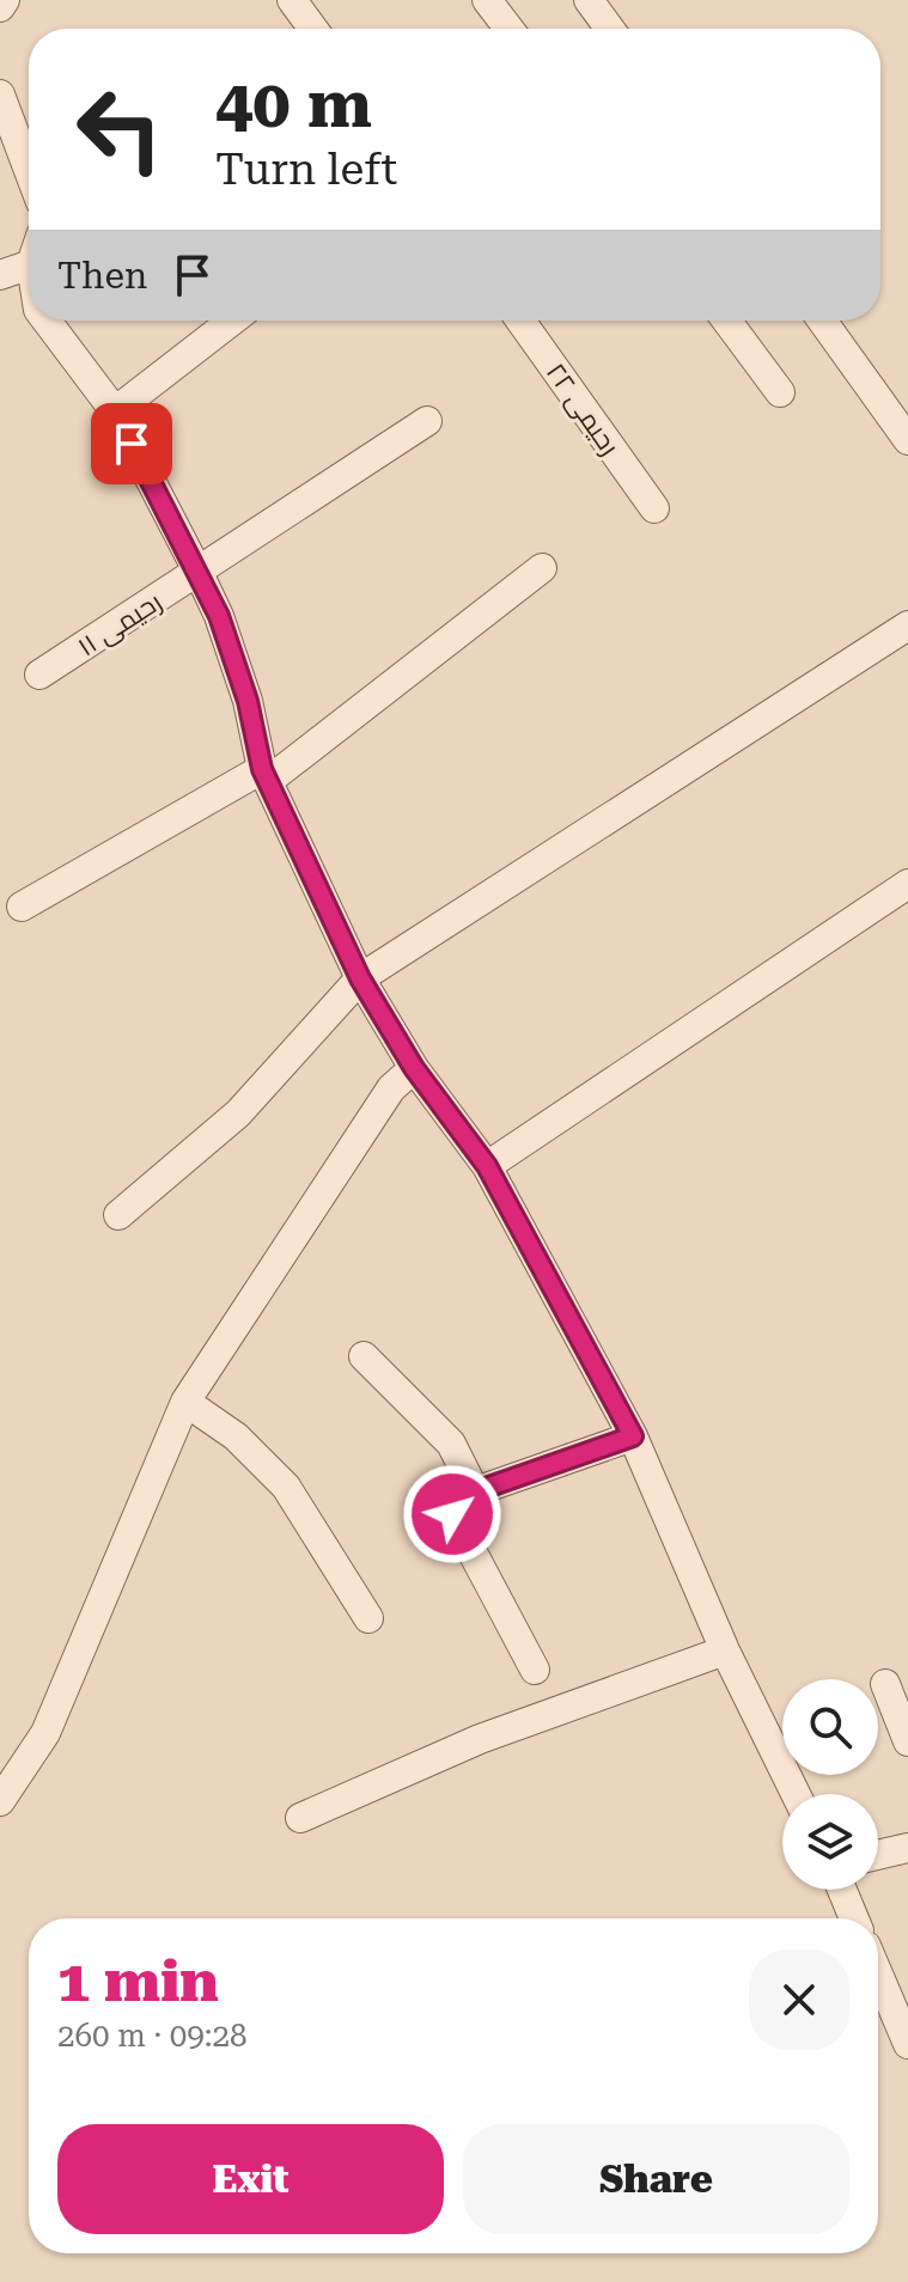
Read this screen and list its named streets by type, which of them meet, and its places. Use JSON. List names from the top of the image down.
{
  "streets": {
    "street": ["رحیمی ۲۲", "رحیمی ۱۱"]
  },
  "page": {
    "turn": ["40 m", "Turn left"],
    "then": "Then",
    "heading": ["1 min", "260 m · 09:28"],
    "buttons": ["Exit", "Share"]
  }
}
